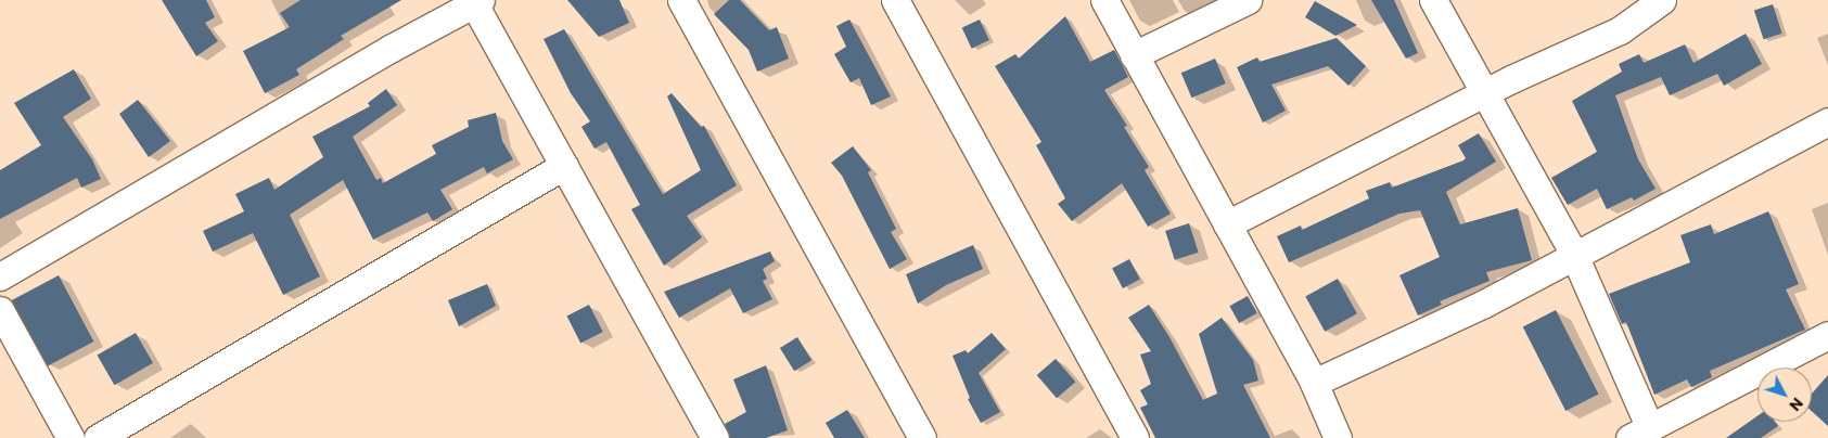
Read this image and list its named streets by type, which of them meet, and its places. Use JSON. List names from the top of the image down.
{
  "north": "bottom right"
}
